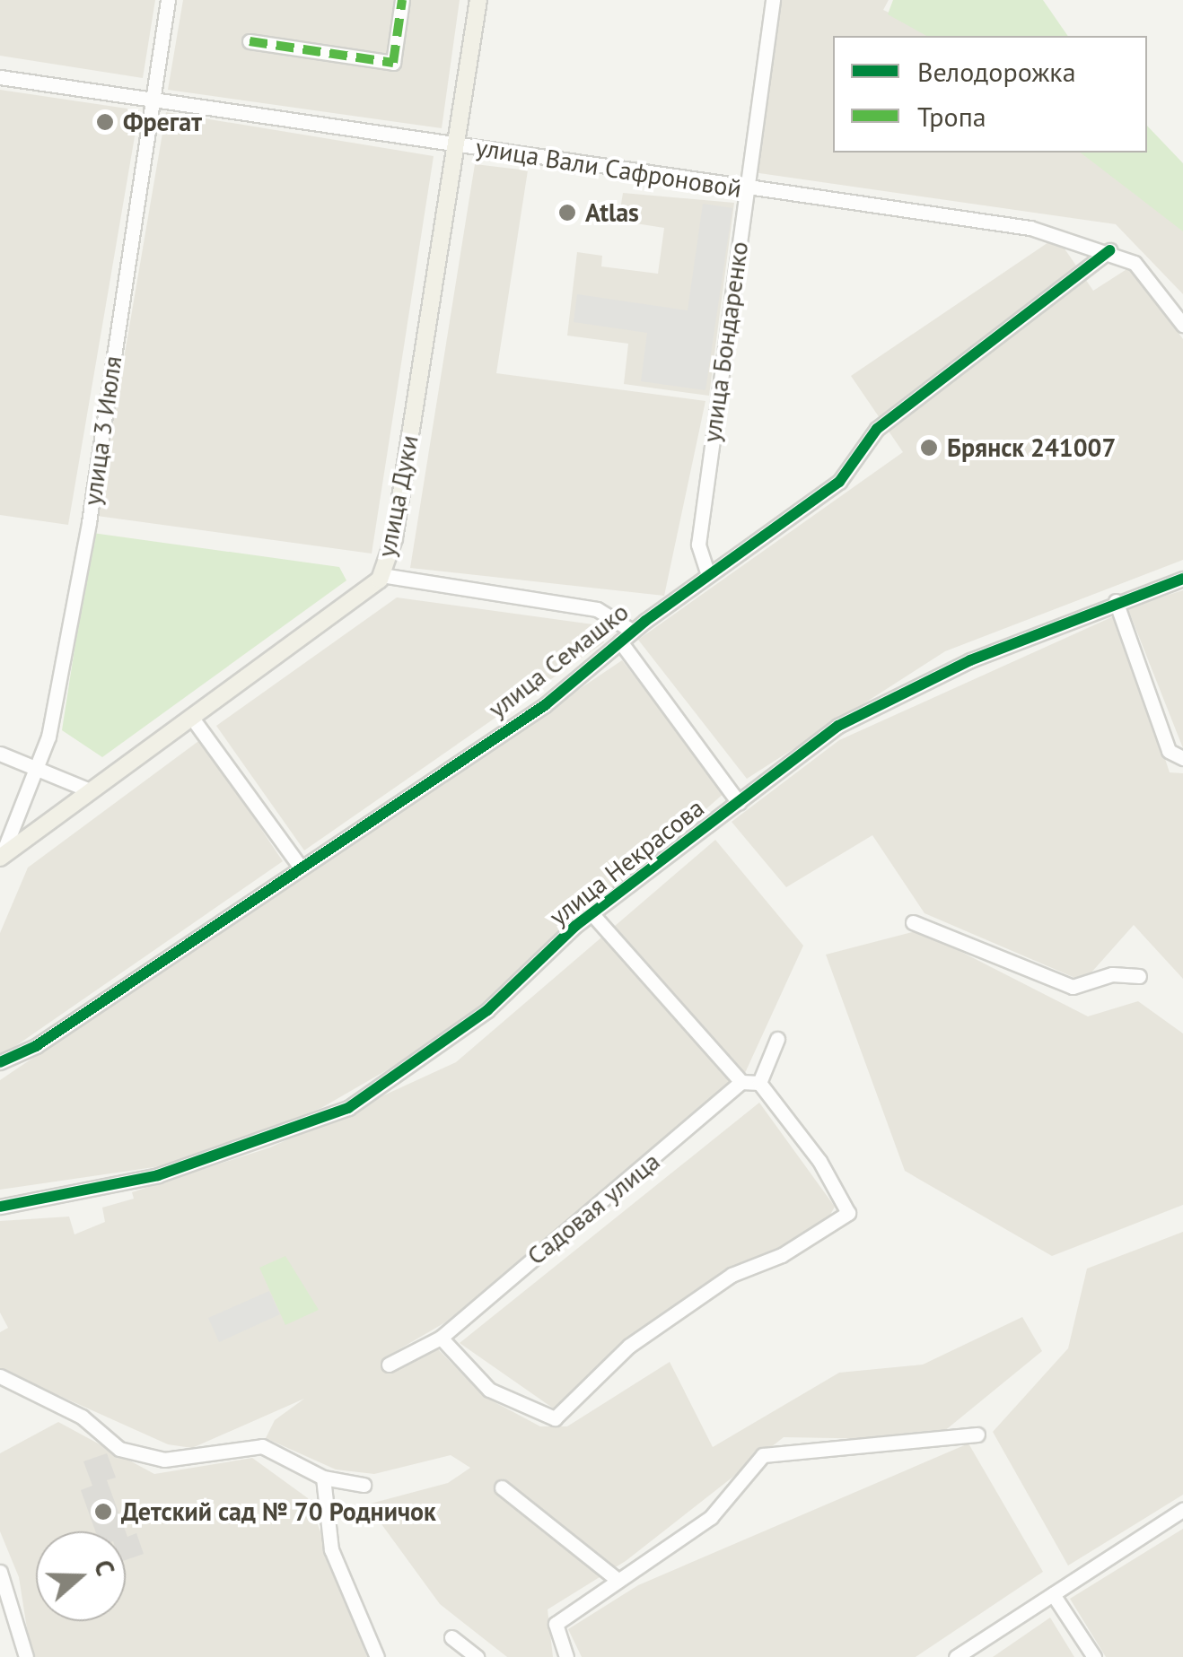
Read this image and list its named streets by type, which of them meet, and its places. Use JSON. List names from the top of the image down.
{
  "streets": {
    "main road": ["улица Дуки"],
    "street": [
      "улица Вали Сафроновой",
      "улица Бондаренко",
      "улица 3 Июля",
      "улица Семашко",
      "улица Некрасова",
      "Садовая улица"
    ]
  },
  "crossings": [
    ["улица Вали Сафроновой", "улица Бондаренко"],
    ["улица Вали Сафроновой", "улица 3 Июля"],
    ["улица Вали Сафроновой", "улица Дуки"],
    ["улица Вали Сафроновой", "улица Семашко"],
    ["улица Бондаренко", "улица Семашко"],
    ["улица 3 Июля", "улица Дуки"]
  ],
  "places": [
    "Фрегат",
    "Atlas",
    "Брянск 241007",
    "Детский сад № 70 Родничок"
  ],
  "legend": ["Велодорожка", "Тропа"],
  "north": "right"
}
